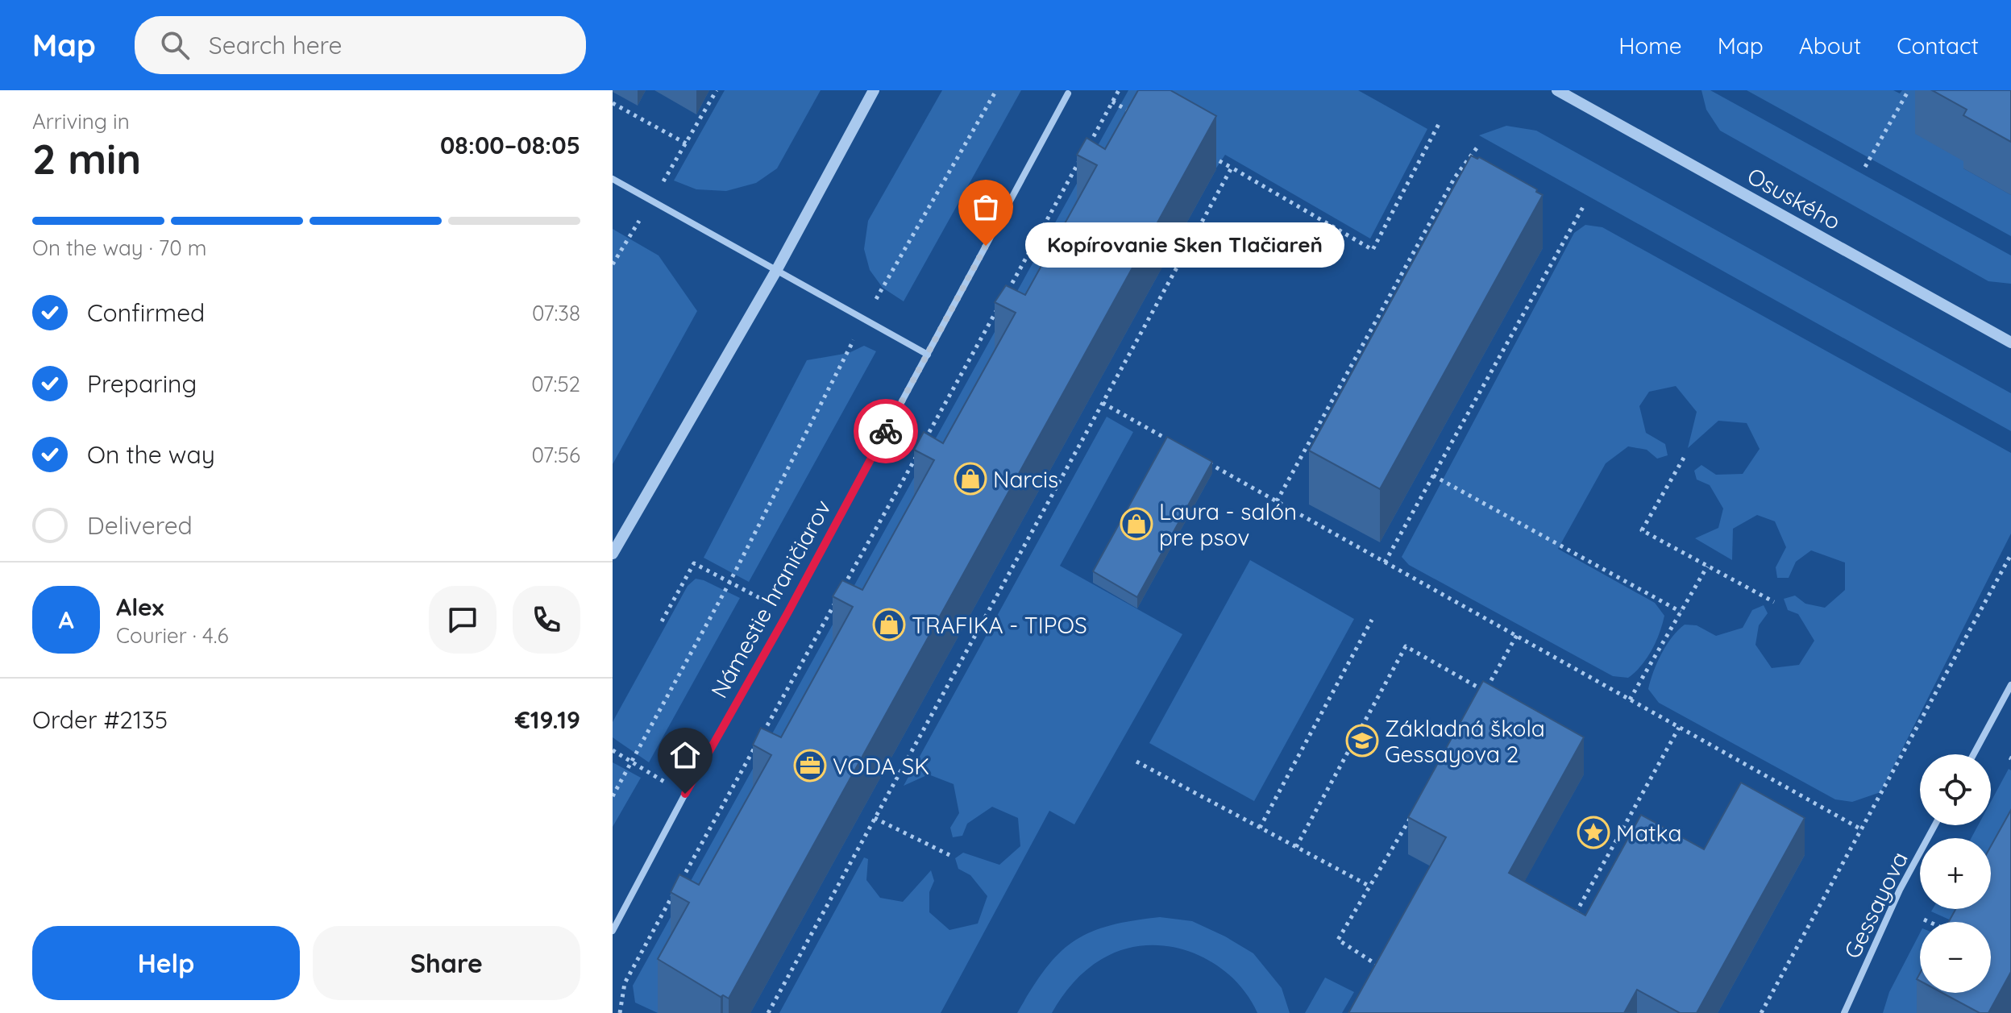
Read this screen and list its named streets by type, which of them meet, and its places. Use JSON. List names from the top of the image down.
{
  "streets": {
    "street": ["Osuského", "Námestie hraničiarov", "Gessayova"]
  },
  "places": {
    "other": ["Kopírovanie Sken Tlačiareň"],
    "shop": ["Narcis", "Laura - salón pre psov", "TRAFIKA - TIPOS"],
    "school or university": ["Základná škola Gessayova 2"],
    "office": ["VODA SK"],
    "place": ["Matka"]
  },
  "page": {
    "header": "Map",
    "search": "Search here",
    "nav": [
      "Home",
      "Map",
      "About",
      "Contact"
    ],
    "heading": ["2 min", "Arriving in", "08:00–08:05"],
    "panel": [
      "Alex",
      "Courier · 4.6",
      "Order #2135",
      "€19.19"
    ],
    "bar": "On the way · 70 m",
    "bubble": "Kopírovanie Sken Tlačiareň",
    "list": [
      ["Confirmed", "07:38"],
      ["Preparing", "07:52"],
      ["On the way", "07:56"],
      "Delivered"
    ],
    "round": "A",
    "map_buttons": ["+", "−"],
    "buttons": ["Help", "Share"]
  }
}
